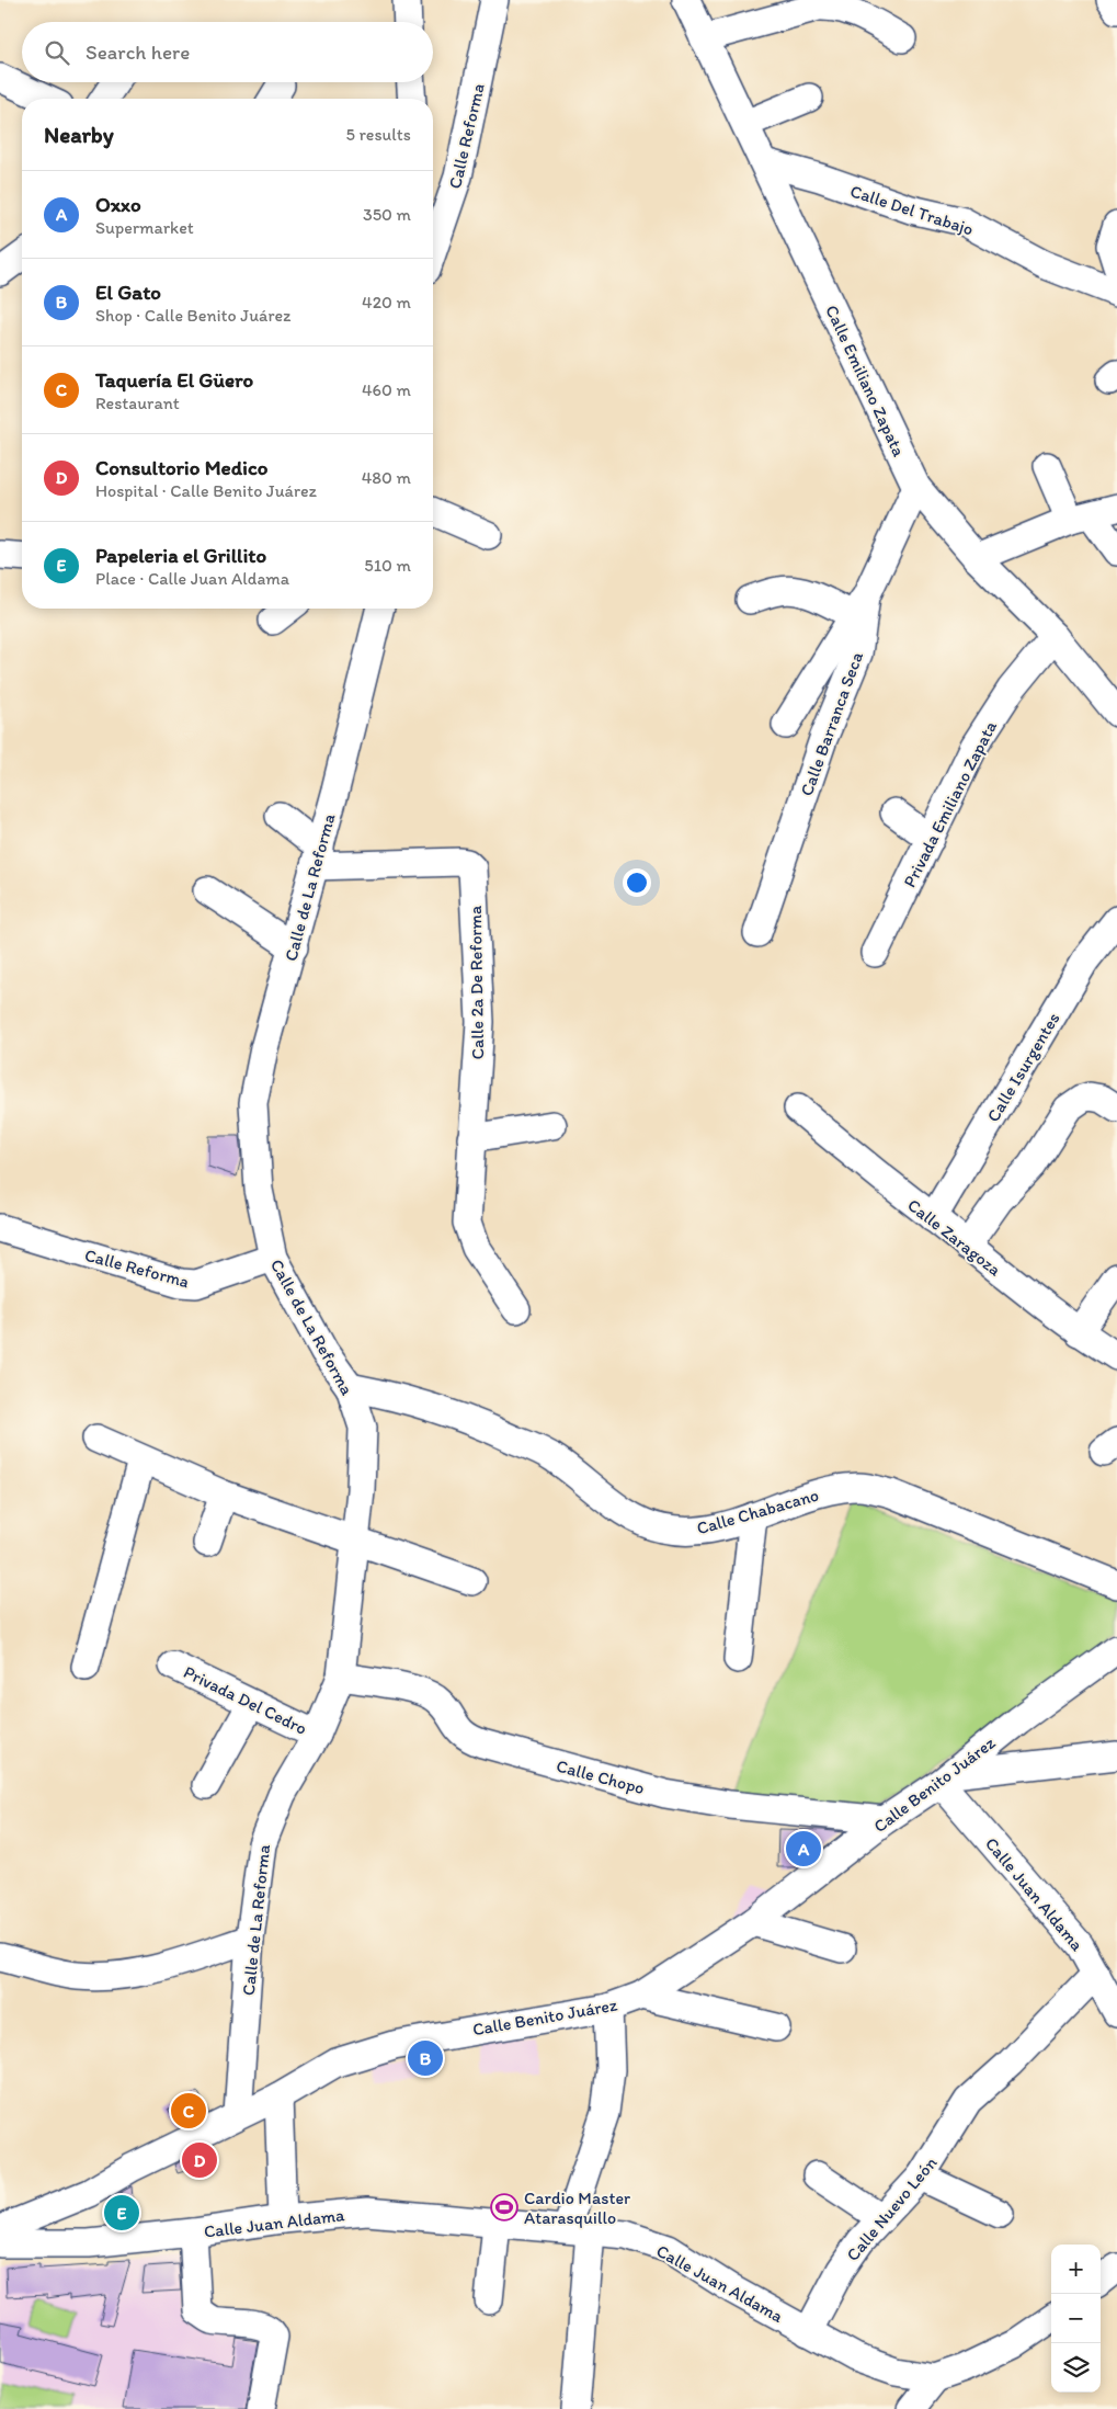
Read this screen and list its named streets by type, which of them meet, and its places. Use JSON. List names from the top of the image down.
{
  "streets": {
    "street": [
      "Calle Reforma",
      "Calle Del Trabajo",
      "Calle Emiliano Zapata",
      "Calle Barranca Seca",
      "Privada Emiliano Zapata",
      "Calle de La Reforma",
      "Calle 2a De Reforma",
      "Calle Isurgentes",
      "Calle Zaragoza",
      "Calle Chabacano",
      "Privada Del Cedro",
      "Calle Chopo",
      "Calle Benito Juárez",
      "Calle Juan Aldama",
      "Calle Nuevo León"
    ]
  },
  "crossings": [
    ["Calle Reforma", "Calle de La Reforma"],
    ["Calle Del Trabajo", "Calle Emiliano Zapata"],
    ["Calle Emiliano Zapata", "Calle Barranca Seca"],
    ["Calle Emiliano Zapata", "Privada Emiliano Zapata"],
    ["Calle de La Reforma", "Calle 2a De Reforma"],
    ["Calle de La Reforma", "Calle Chabacano"],
    ["Calle de La Reforma", "Privada Del Cedro"],
    ["Calle de La Reforma", "Calle Chopo"],
    ["Calle de La Reforma", "Calle Benito Juárez"],
    ["Calle Isurgentes", "Calle Zaragoza"],
    ["Calle Chopo", "Calle Benito Juárez"],
    ["Calle Benito Juárez", "Calle Juan Aldama"],
    ["Calle Juan Aldama", "Calle Nuevo León"]
  ],
  "places": {
    "sports": ["Cardio Master Atarasquillo"]
  },
  "page": {
    "search": "Search here",
    "heading": ["Nearby", "5 results"],
    "list": [
      {
        "mark": "A",
        "name": "Oxxo",
        "note": "Supermarket",
        "value": "350 m"
      },
      {
        "mark": "B",
        "name": "El Gato",
        "note": "Shop · Calle Benito Juárez",
        "value": "420 m"
      },
      {
        "mark": "C",
        "name": "Taquería El Güero",
        "note": "Restaurant",
        "value": "460 m"
      },
      {
        "mark": "D",
        "name": "Consultorio Medico",
        "note": "Hospital · Calle Benito Juárez",
        "value": "480 m"
      },
      {
        "mark": "E",
        "name": "Papeleria el Grillito",
        "note": "Place · Calle Juan Aldama",
        "value": "510 m"
      }
    ],
    "pins": [
      "A",
      "B",
      "C",
      "D",
      "E"
    ],
    "map_buttons": ["+", "−"]
  }
}
